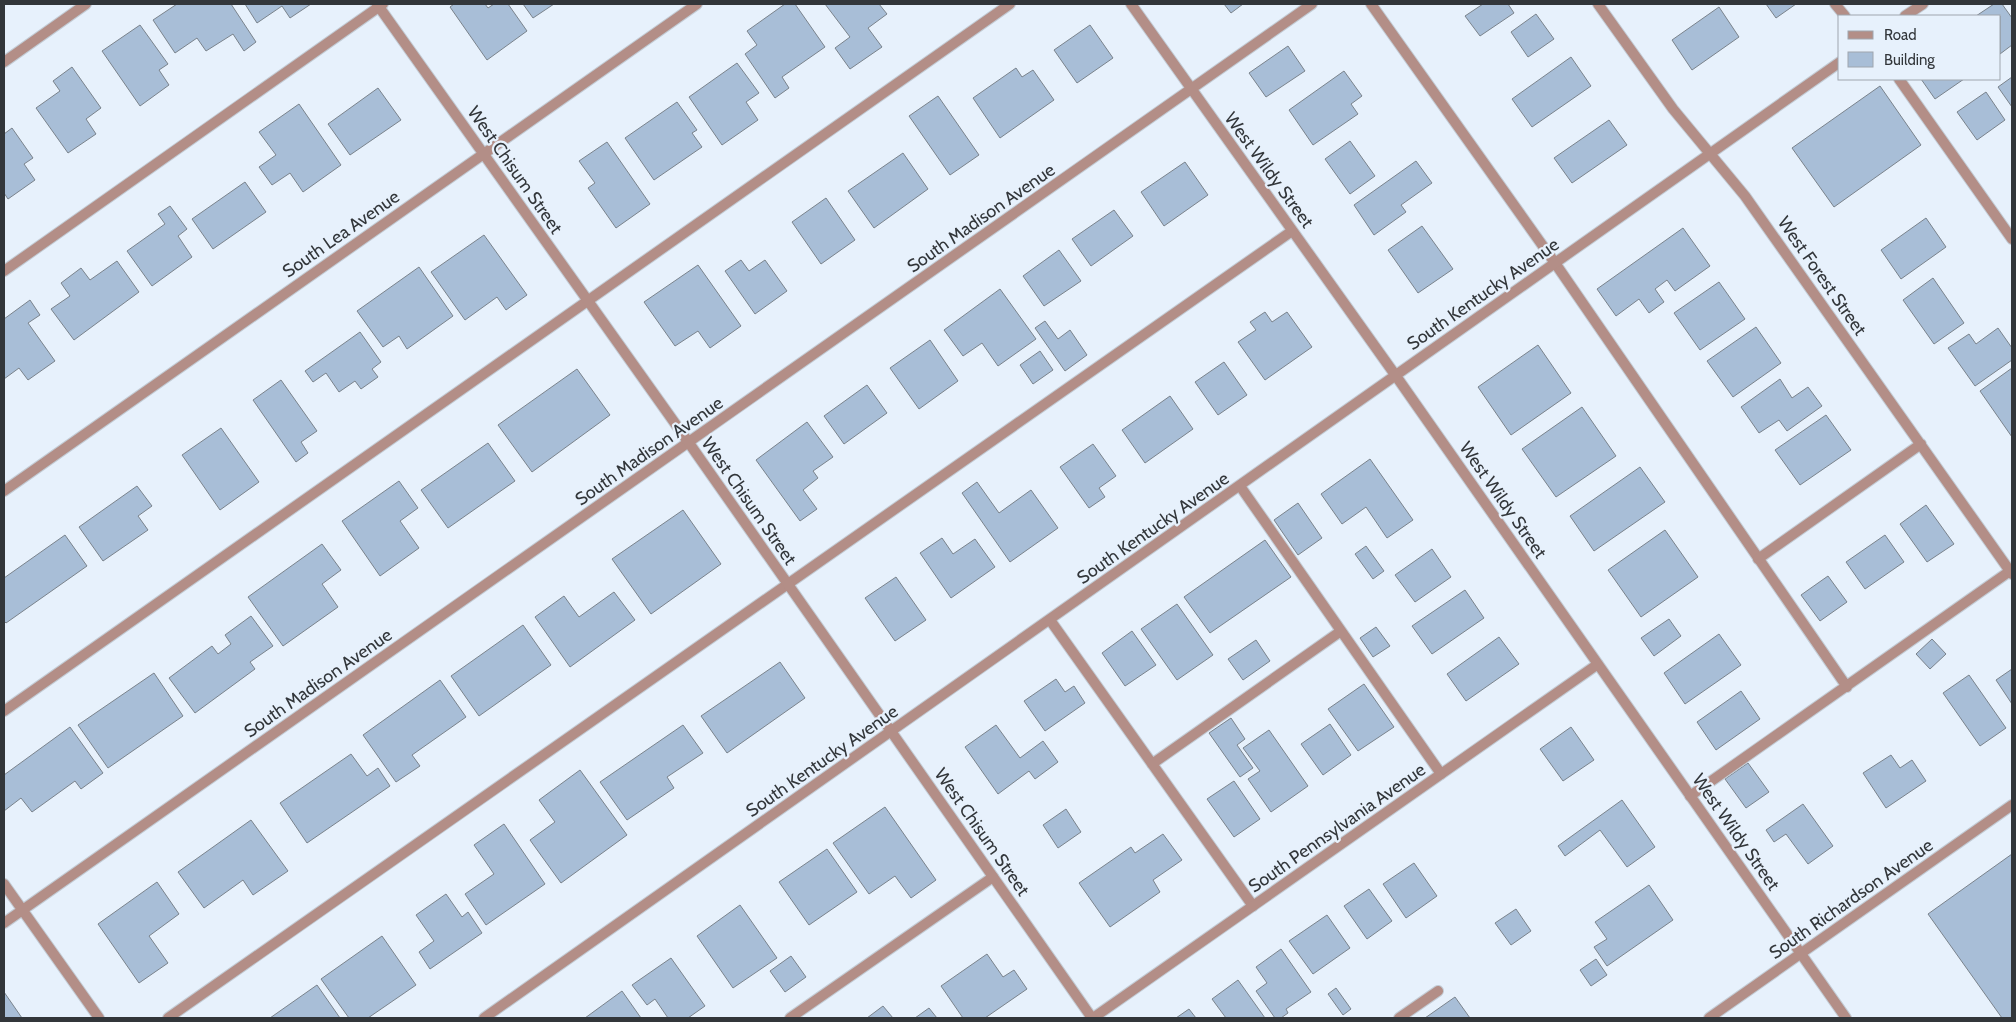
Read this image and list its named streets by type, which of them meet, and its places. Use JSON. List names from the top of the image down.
{
  "streets": {
    "street": [
      "West Chisum Street",
      "West Wildy Street",
      "South Madison Avenue",
      "South Lea Avenue",
      "West Forest Street",
      "South Kentucky Avenue",
      "South Pennsylvania Avenue",
      "South Richardson Avenue"
    ]
  },
  "crossings": [
    ["West Chisum Street", "South Madison Avenue"],
    ["West Chisum Street", "South Lea Avenue"],
    ["West Chisum Street", "South Kentucky Avenue"],
    ["West Chisum Street", "South Pennsylvania Avenue"],
    ["West Wildy Street", "South Madison Avenue"],
    ["West Wildy Street", "South Kentucky Avenue"],
    ["West Wildy Street", "South Pennsylvania Avenue"],
    ["West Wildy Street", "South Richardson Avenue"],
    ["West Forest Street", "South Kentucky Avenue"]
  ],
  "legend": ["Road", "Building"]
}
